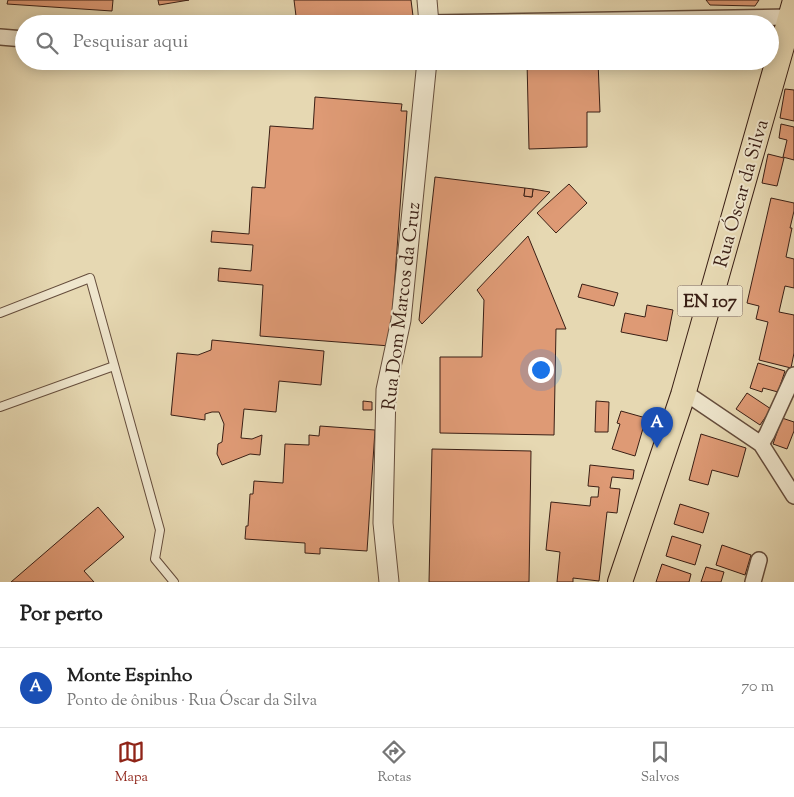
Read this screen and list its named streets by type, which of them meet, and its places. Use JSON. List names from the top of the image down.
{
  "streets": {
    "main road": ["Rua Óscar da Silva", "EN 107"],
    "street": ["Rua Dom Marcos da Cruz"]
  },
  "page": {
    "search": "Pesquisar aqui",
    "pins": "A",
    "heading": "Por perto",
    "list": [
      {
        "mark": "A",
        "name": "Monte Espinho",
        "note": "Ponto de ônibus · Rua Óscar da Silva",
        "value": "70 m"
      }
    ],
    "nav": ["Mapa", "Rotas", "Salvos"]
  }
}
